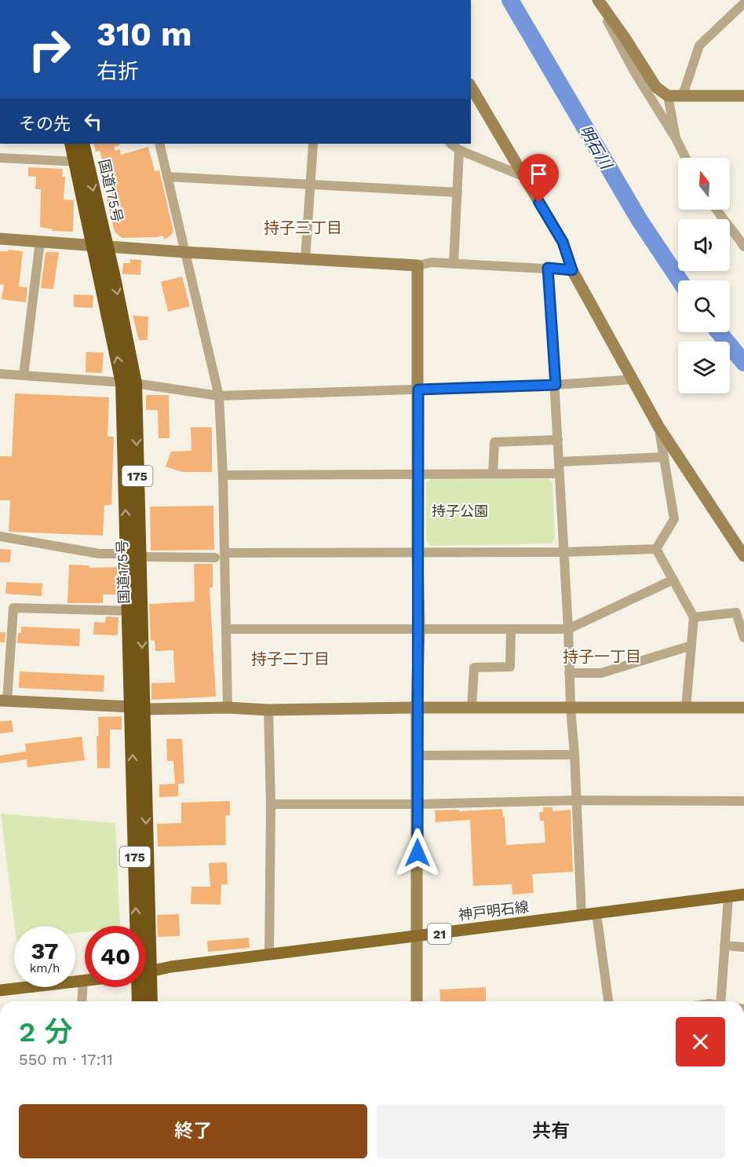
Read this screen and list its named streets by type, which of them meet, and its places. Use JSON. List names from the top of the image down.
{
  "streets": {
    "highway": ["国道175号", "175"],
    "main road": ["神戸明石線", "21"]
  },
  "districts": ["持子三丁目", "持子一丁目", "持子二丁目"],
  "water": ["明石川"],
  "parks": ["持子公園"],
  "north": "top",
  "page": {
    "turn": ["310 m", "右折"],
    "then": "その先",
    "speed": "37 km/h",
    "limit": "40",
    "heading": ["2 分", "550 m · 17:11"],
    "buttons": ["終了", "共有"]
  }
}
